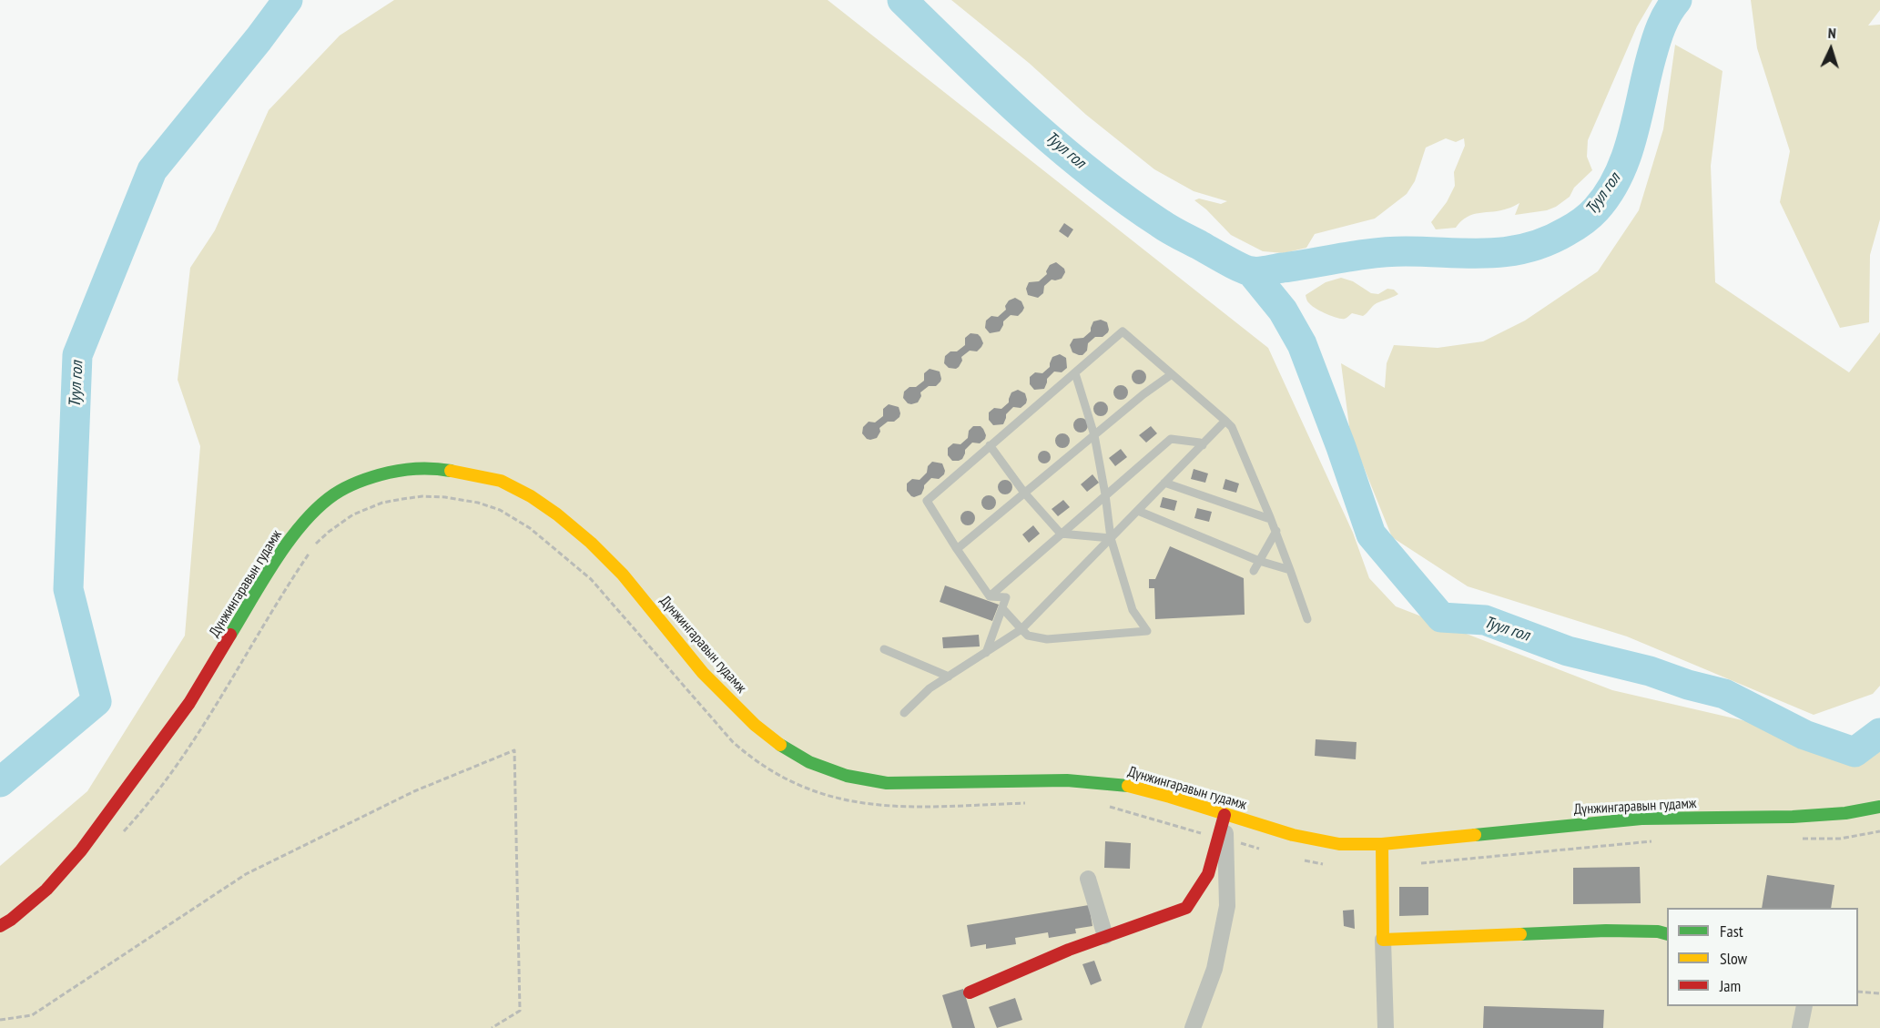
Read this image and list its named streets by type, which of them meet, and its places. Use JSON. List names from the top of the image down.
{
  "streets": {
    "main road": ["Дүнжингаравын гудамж"]
  },
  "water": ["Туул гол"],
  "legend": ["Fast", "Slow", "Jam"],
  "north": "top"
}
